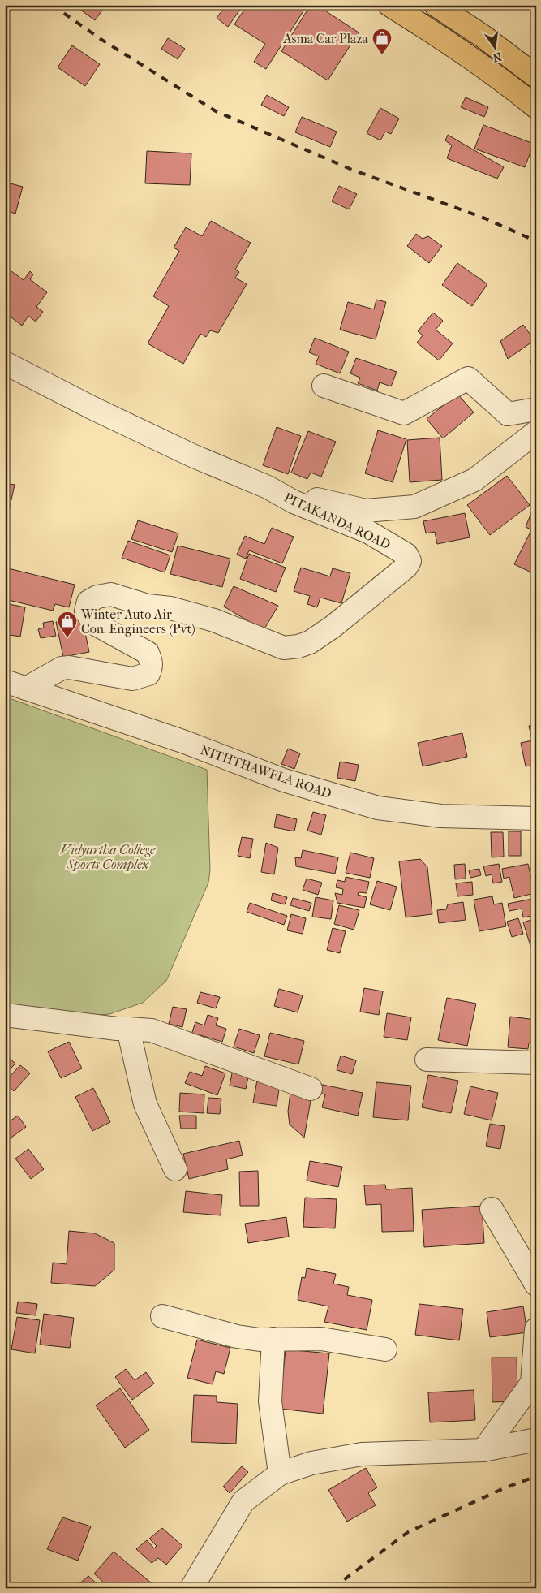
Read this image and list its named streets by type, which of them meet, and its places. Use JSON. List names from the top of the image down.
{
  "streets": {
    "street": ["PITAKANDA ROAD", "NITHTHAWELA ROAD"]
  },
  "crossings": [
    ["PITAKANDA ROAD", "NITHTHAWELA ROAD"]
  ],
  "parks": ["Vidyartha College Sports Complex"],
  "places": {
    "shop": ["Asma Car Plaza", "Winter Auto Air Con. Engineers (Pvt)"]
  },
  "north": "bottom"
}
